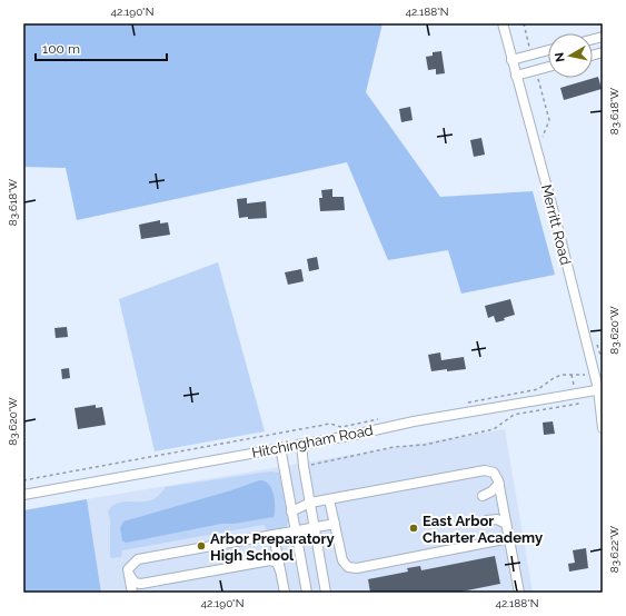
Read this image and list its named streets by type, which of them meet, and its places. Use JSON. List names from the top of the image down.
{
  "streets": {
    "street": ["Merritt Road", "Hitchingham Road"]
  },
  "crossings": [
    ["Merritt Road", "Hitchingham Road"]
  ],
  "places": ["East Arbor Charter Academy", "Arbor Preparatory High School"],
  "scale_bar": "100 m",
  "north": "left",
  "coordinates": [
    "42.190°N",
    "42.188°N",
    "83.618°W",
    "83.620°W",
    "83.622°W"
  ]
}
